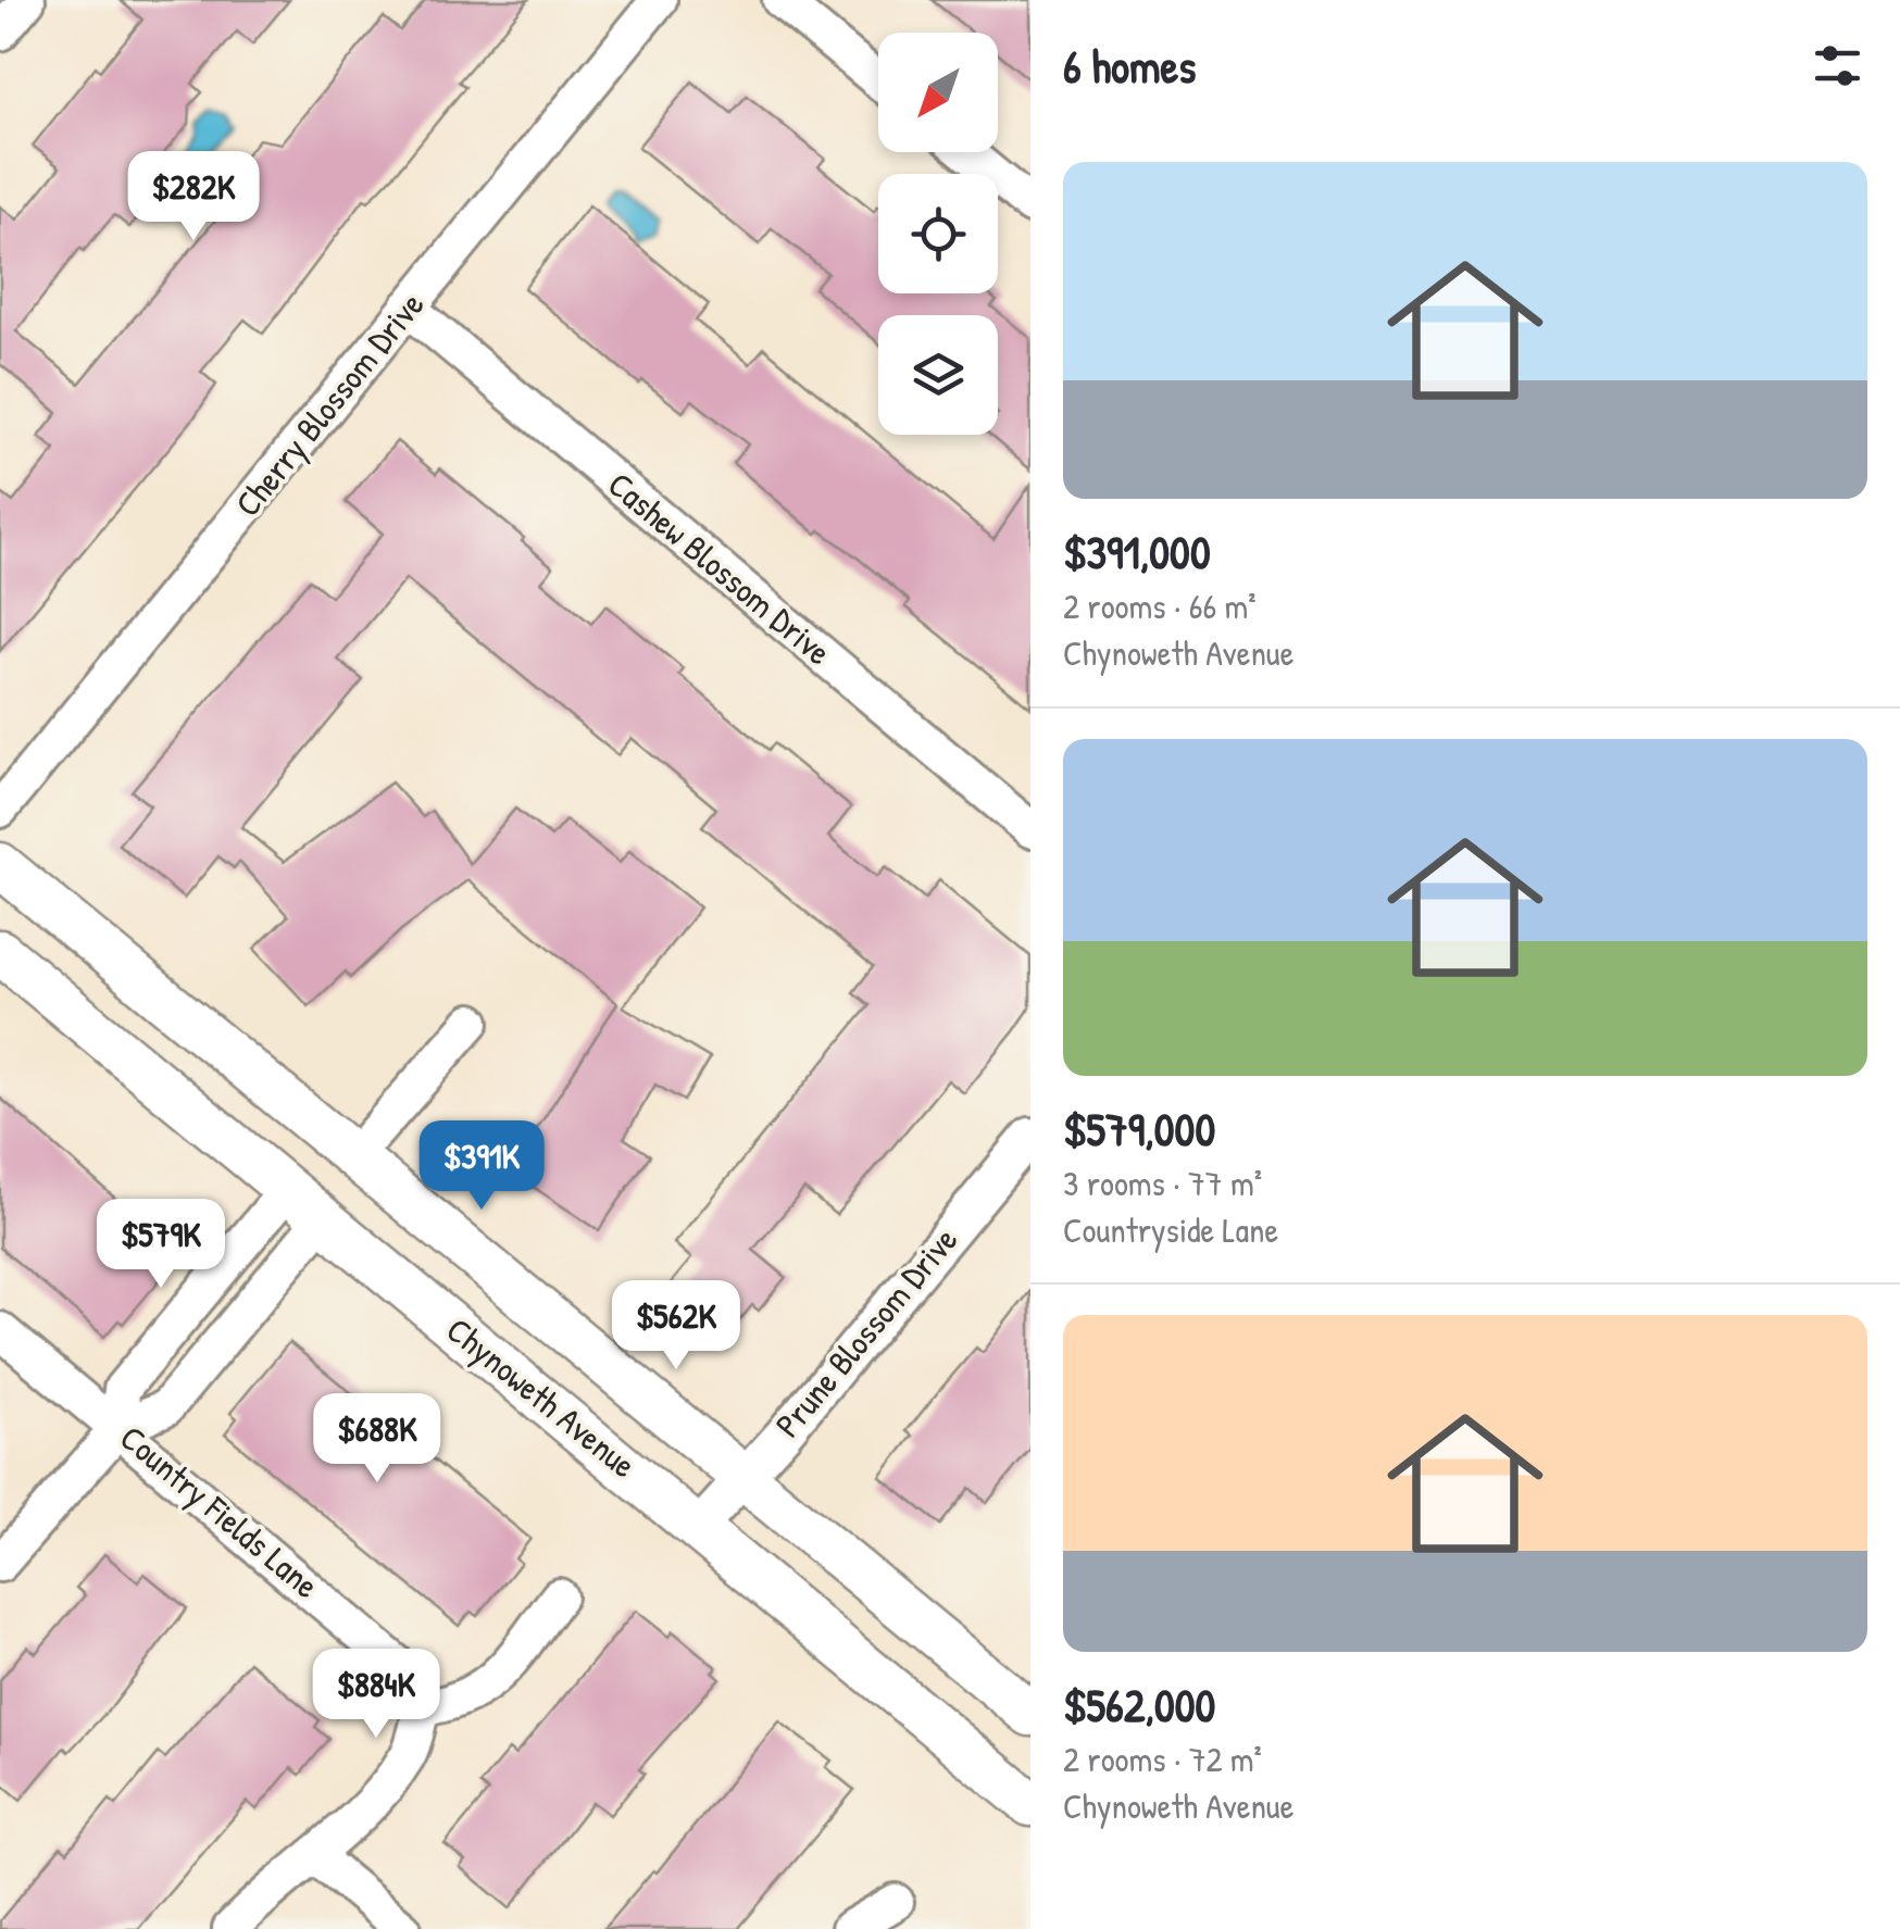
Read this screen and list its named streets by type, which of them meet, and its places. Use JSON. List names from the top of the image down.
{
  "streets": {
    "street": [
      "Cherry Blossom Drive",
      "Cashew Blossom Drive",
      "Prune Blossom Drive",
      "Chynoweth Avenue",
      "Country Fields Lane"
    ]
  },
  "crossings": [
    ["Cherry Blossom Drive", "Cashew Blossom Drive"],
    ["Prune Blossom Drive", "Chynoweth Avenue"]
  ],
  "north": "bottom left",
  "page": {
    "heading": "6 homes",
    "list": [
      {
        "name": "$391,000",
        "note": "2 rooms · 66 m² · Chynoweth Avenue"
      },
      {
        "name": "$579,000",
        "note": "3 rooms · 77 m² · Countryside Lane"
      },
      {
        "name": "$562,000",
        "note": "2 rooms · 72 m² · Chynoweth Avenue"
      }
    ],
    "price": [
      "$282K",
      "$391K",
      "$579K",
      "$562K",
      "$688K",
      "$884K"
    ]
  }
}
